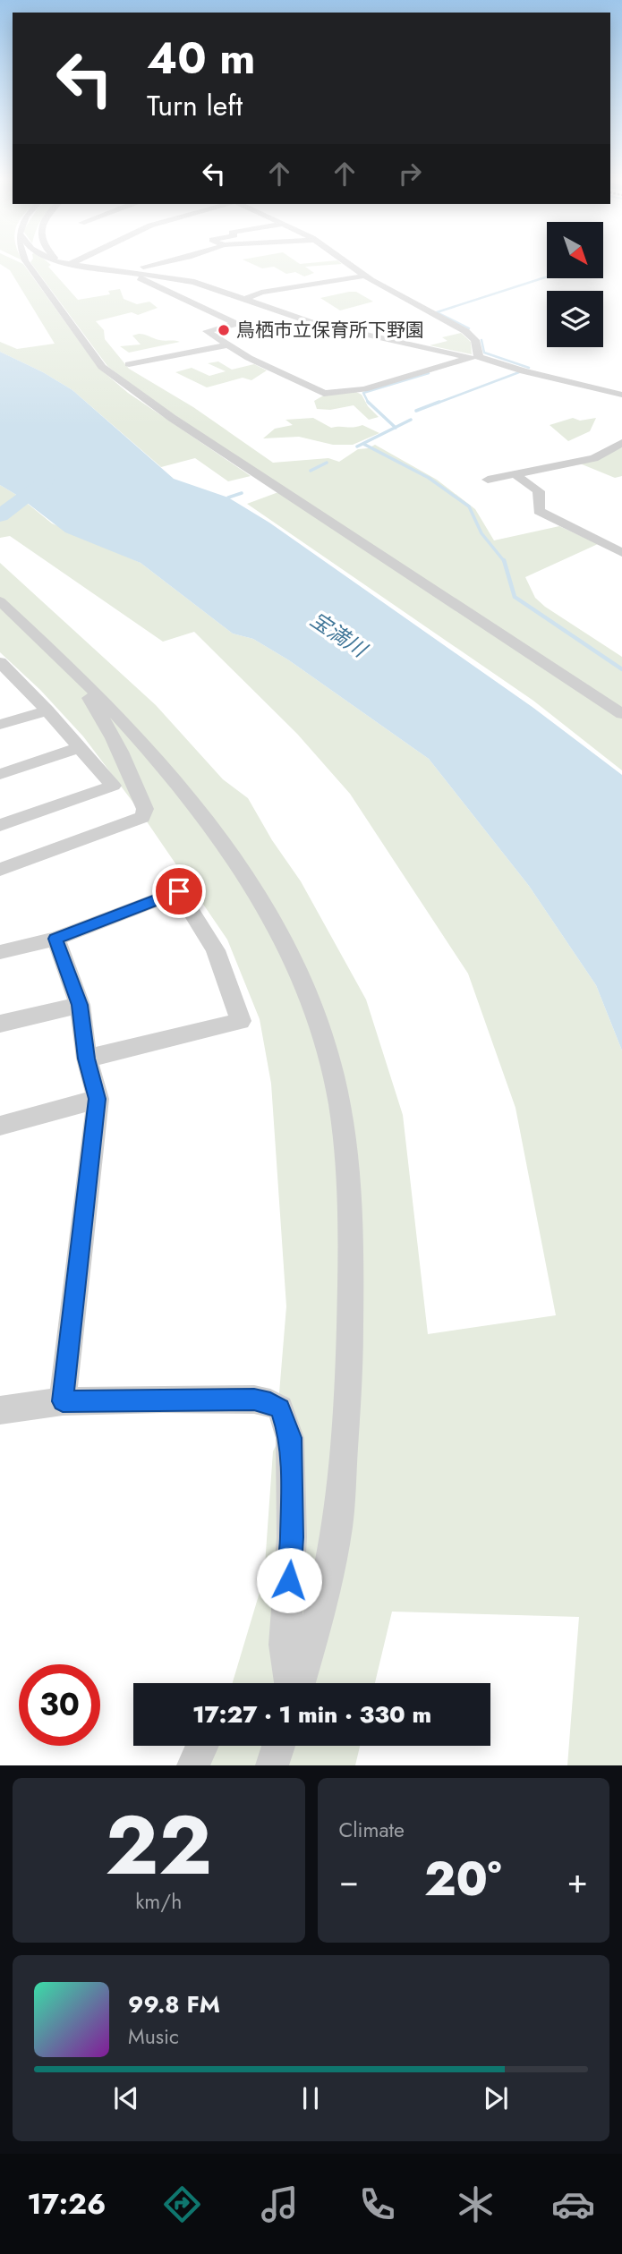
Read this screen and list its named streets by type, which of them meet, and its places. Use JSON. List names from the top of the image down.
{
  "water": ["宝満川"],
  "places": ["鳥栖市立保育所下野園"],
  "north": "bottom right",
  "page": {
    "turn": ["40 m", "Turn left"],
    "limit": "30",
    "trip": "17:27 · 1 min · 330 m",
    "tile": [
      ["22", "km/h"],
      "Climate"
    ],
    "heat": ["−", "20°", "+"],
    "song": ["99.8 FM", "Music"],
    "tabs": "17:26"
  }
}
